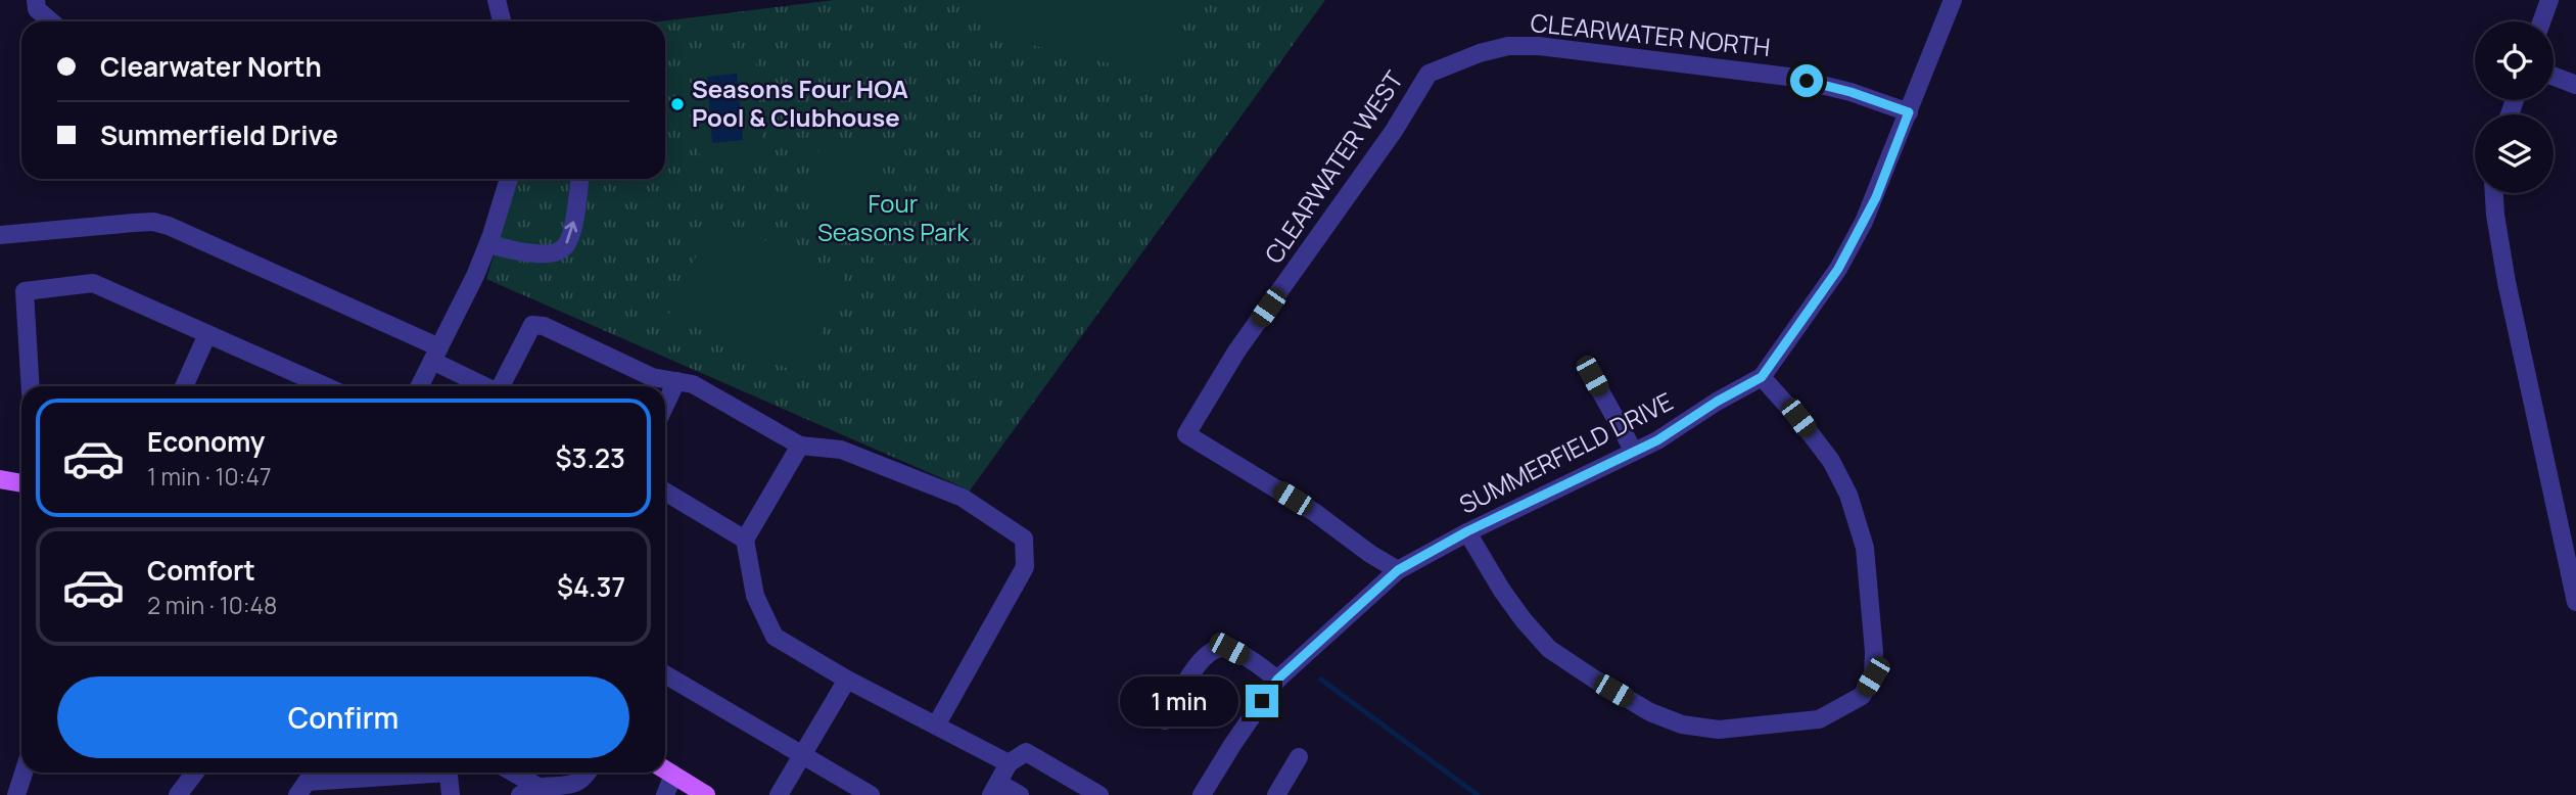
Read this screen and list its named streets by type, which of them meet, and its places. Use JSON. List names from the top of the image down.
{
  "streets": {
    "street": ["CLEARWATER NORTH", "CLEARWATER WEST", "SUMMERFIELD DRIVE"]
  },
  "crossings": [
    ["CLEARWATER NORTH", "CLEARWATER WEST"],
    ["CLEARWATER NORTH", "SUMMERFIELD DRIVE"],
    ["CLEARWATER WEST", "SUMMERFIELD DRIVE"]
  ],
  "parks": ["Four Seasons Park"],
  "places": ["Seasons Four HOA Pool & Clubhouse"],
  "page": {
    "banner": ["Clearwater North", "Summerfield Drive"],
    "list": [
      {
        "name": "Economy",
        "note": "1 min · 10:47",
        "value": "$3.23"
      },
      {
        "name": "Comfort",
        "note": "2 min · 10:48",
        "value": "$4.37"
      }
    ],
    "buttons": "Confirm",
    "bubble": "1 min"
  }
}
